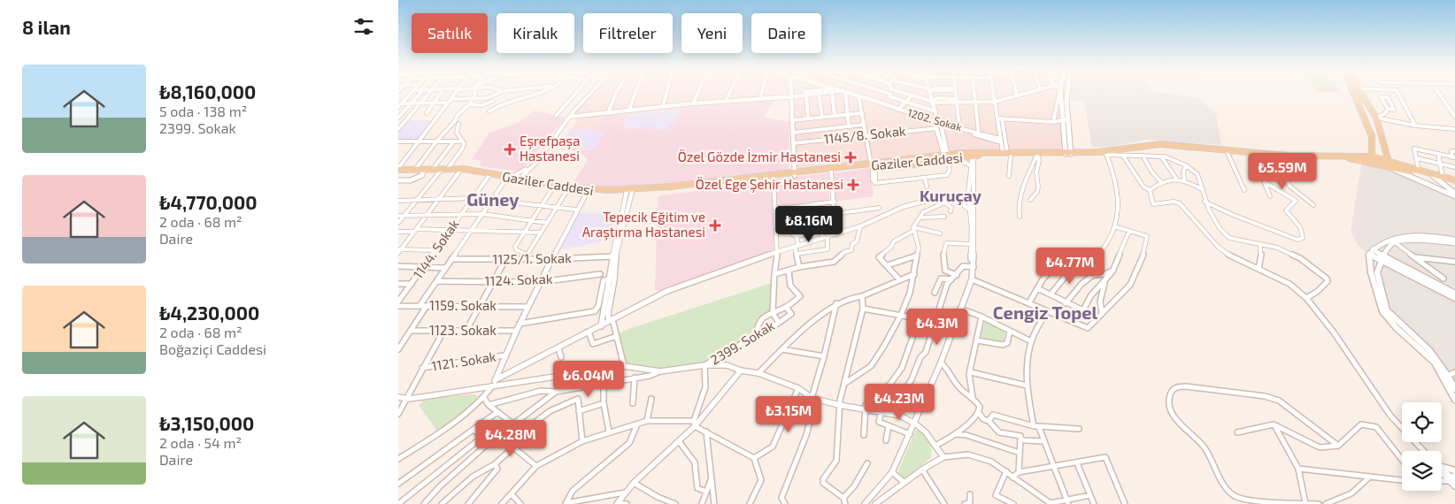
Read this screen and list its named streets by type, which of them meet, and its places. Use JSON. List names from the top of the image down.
{
  "streets": {
    "main road": ["Gaziler Caddesi"],
    "street": [
      "1202. Sokak",
      "1145/8. Sokak",
      "1144. Sokak",
      "1125/1. Sokak",
      "1124. Sokak",
      "1159. Sokak",
      "1123. Sokak",
      "2399. Sokak",
      "1121. Sokak"
    ]
  },
  "crossings": [
    ["Gaziler Caddesi", "1144. Sokak"],
    ["Gaziler Caddesi", "2399. Sokak"]
  ],
  "districts": ["Kuruçay", "Güney", "Cengiz Topel"],
  "places": {
    "health": [
      "Eşrefpaşa Hastanesi",
      "Özel Gözde İzmir Hastanesi",
      "Özel Ege Şehir Hastanesi",
      "Tepecik Eğitim ve Araştırma Hastanesi"
    ]
  },
  "page": {
    "heading": "8 ilan",
    "chip": [
      "Satılık",
      "Kiralık",
      "Filtreler",
      "Yeni",
      "Daire"
    ],
    "list": [
      {
        "name": "₺8,160,000",
        "note": "5 oda · 138 m² · 2399. Sokak"
      },
      {
        "name": "₺4,770,000",
        "note": "2 oda · 68 m² · Daire"
      },
      {
        "name": "₺4,230,000",
        "note": "2 oda · 68 m² · Boğaziçi Caddesi"
      },
      {
        "name": "₺3,150,000",
        "note": "2 oda · 54 m² · Daire"
      }
    ],
    "price": [
      "₺5.59M",
      "₺8.16M",
      "₺4.77M",
      "₺4.3M",
      "₺6.04M",
      "₺4.23M",
      "₺3.15M",
      "₺4.28M"
    ]
  }
}
